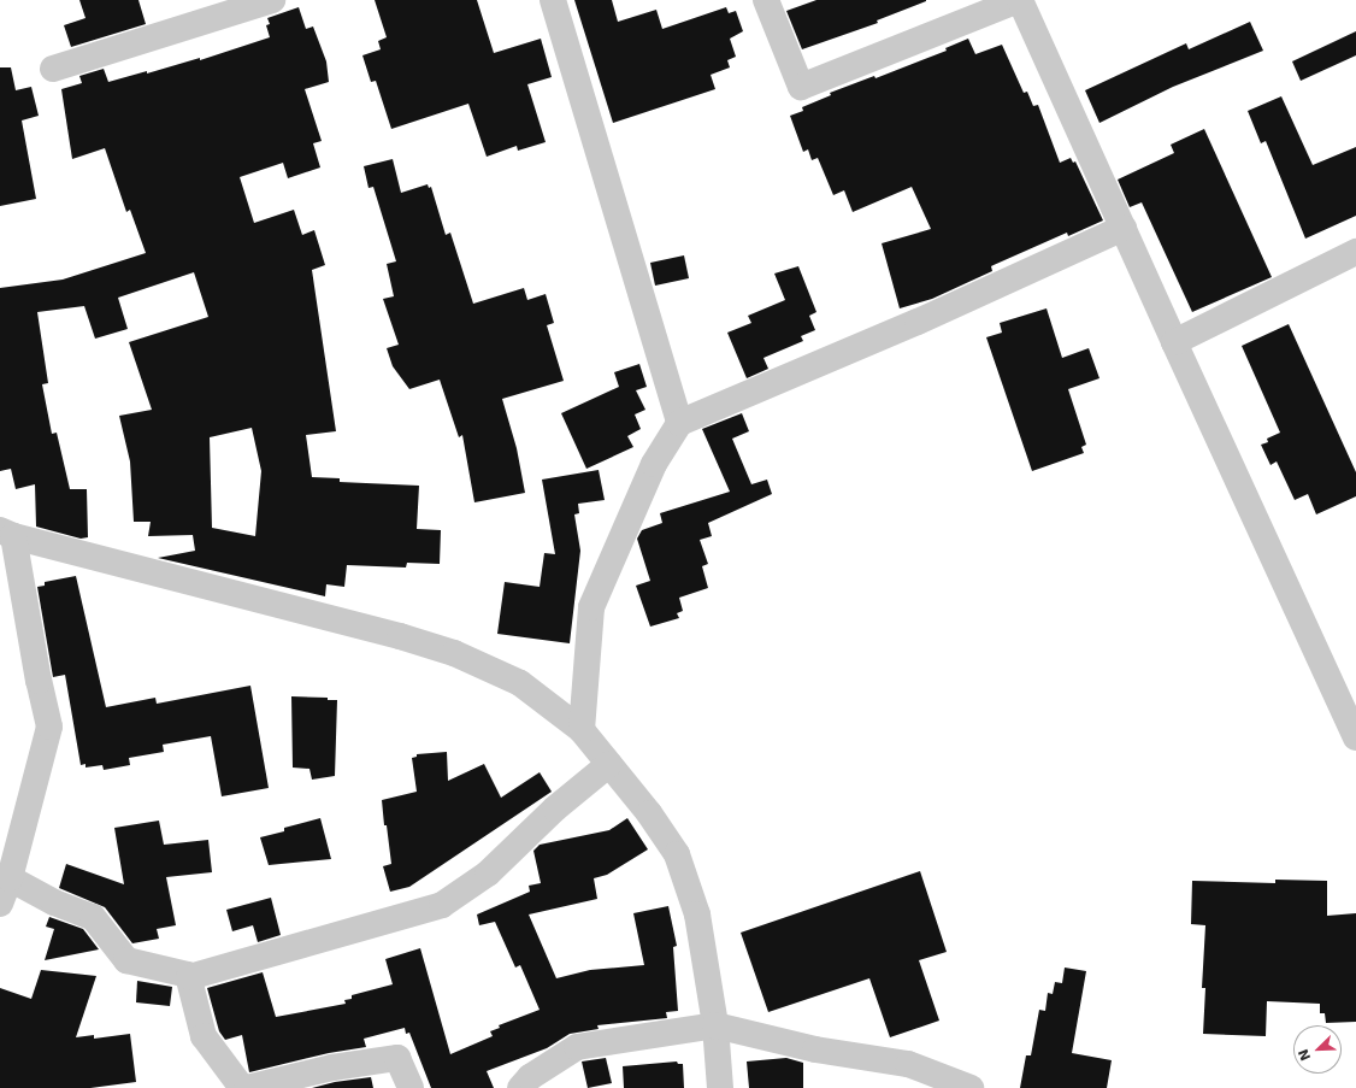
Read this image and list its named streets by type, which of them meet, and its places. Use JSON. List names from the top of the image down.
{
  "north": "bottom left"
}
